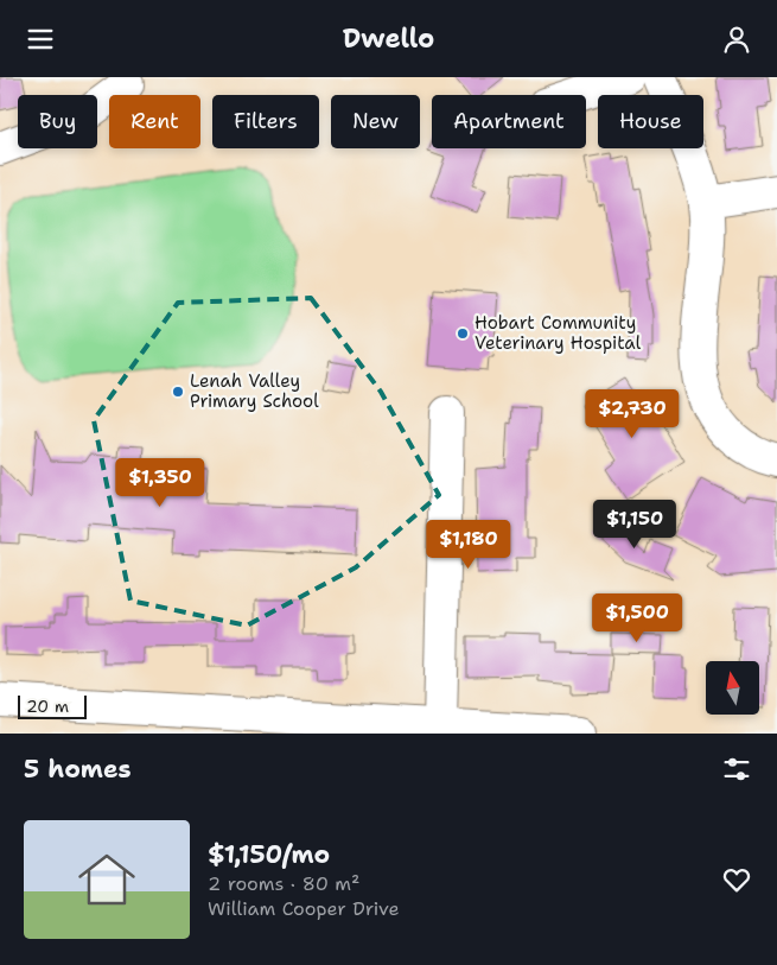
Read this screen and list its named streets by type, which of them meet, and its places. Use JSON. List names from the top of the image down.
{
  "places": ["Hobart Community Veterinary Hospital", "Lenah Valley Primary School"],
  "scale_bar": "20 m",
  "north": "top",
  "page": {
    "header": "Dwello",
    "chip": [
      "Buy",
      "Rent",
      "Filters",
      "New",
      "Apartment",
      "House"
    ],
    "price": [
      "$2,730",
      "$1,350",
      "$1,150",
      "$1,180",
      "$1,500"
    ],
    "scale": "20 m",
    "heading": "5 homes",
    "list": [
      {
        "name": "$1,150/mo",
        "note": "2 rooms · 80 m² · William Cooper Drive"
      }
    ]
  }
}
